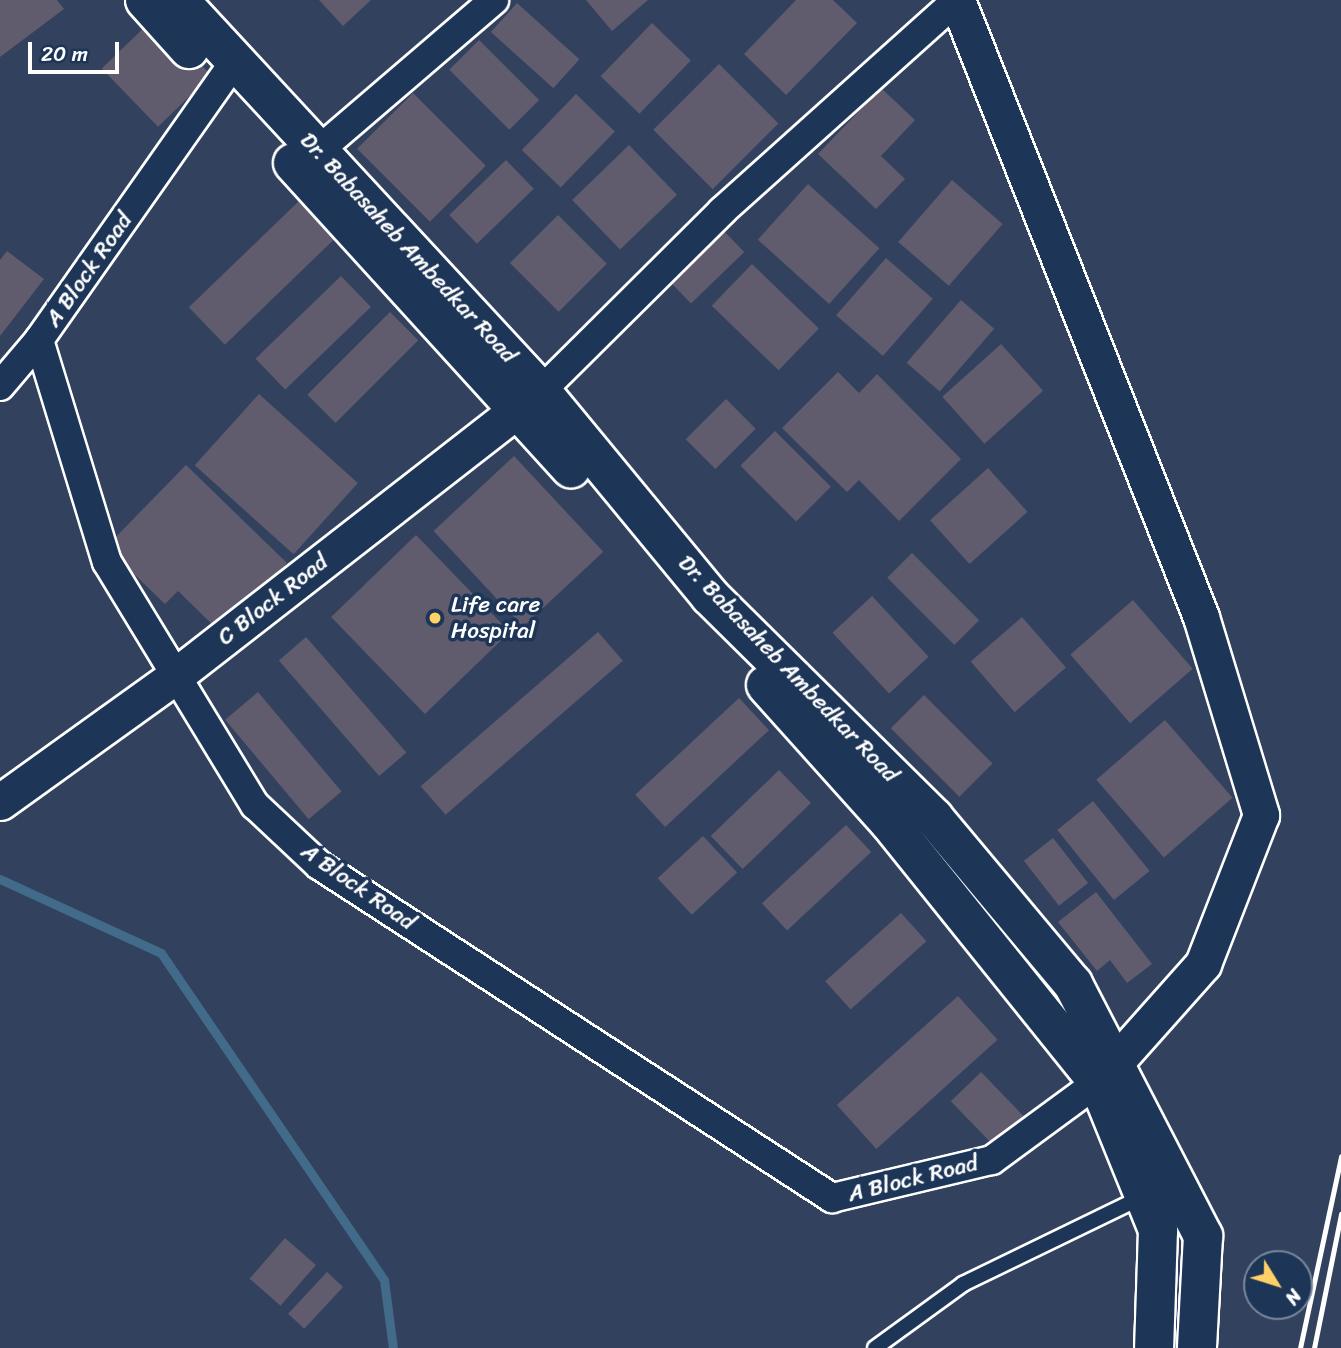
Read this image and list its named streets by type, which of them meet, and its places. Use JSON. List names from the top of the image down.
{
  "streets": {
    "main road": ["Dr. Babasaheb Ambedkar Road"],
    "street": ["A Block Road", "C Block Road"]
  },
  "crossings": [
    ["Dr. Babasaheb Ambedkar Road", "A Block Road"],
    ["Dr. Babasaheb Ambedkar Road", "C Block Road"],
    ["A Block Road", "C Block Road"]
  ],
  "places": ["Life care Hospital"],
  "scale_bar": "20 m",
  "north": "bottom right"
}
